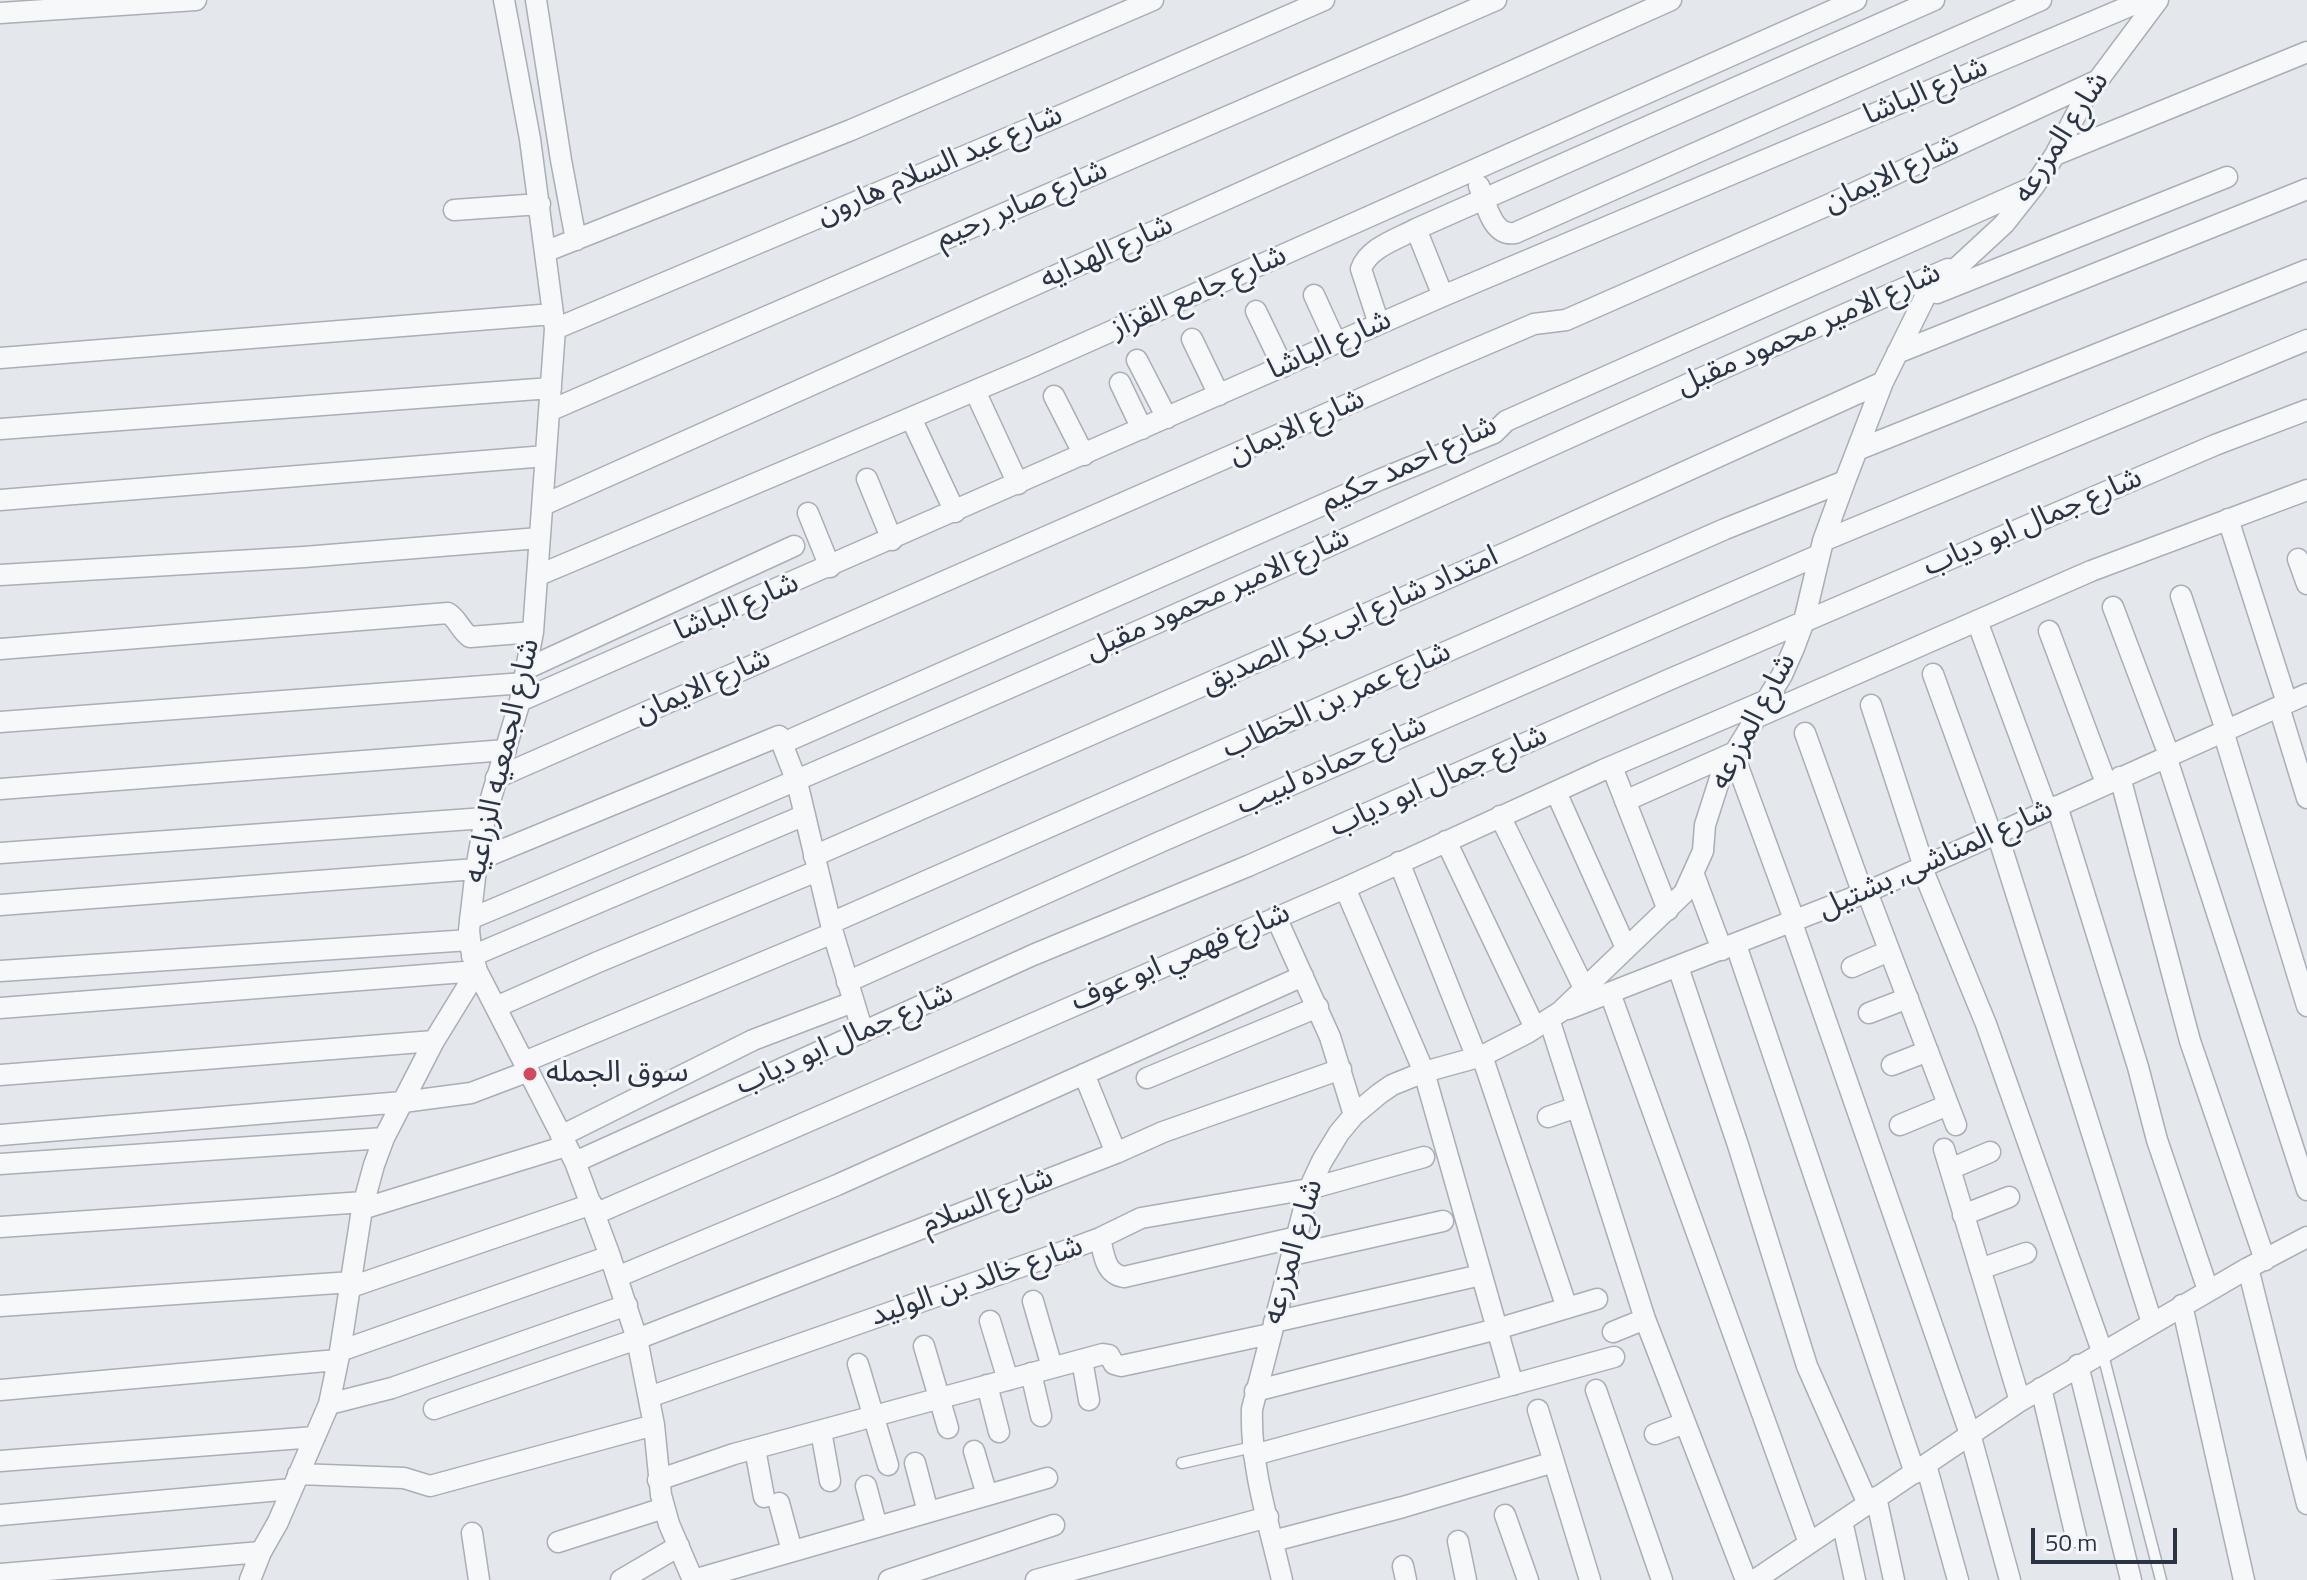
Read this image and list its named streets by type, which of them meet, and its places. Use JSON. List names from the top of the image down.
{
  "streets": {
    "street": [
      "شارع الباشا",
      "شارع المزرعه",
      "شارع عبد السلام هارون",
      "شارع الايمان",
      "شارع صابر رحيم",
      "شارع الهدايه",
      "شارع جامع القزاز",
      "شارع الامير محمود مقبل",
      "شارع احمد حكيم",
      "شارع جمال ابو دياب",
      "امتداد شارع ابى بكر الصديق",
      "شارع عمر بن الخطاب",
      "شارع الجمعيه الزراعيه",
      "شارع حماده لبيب",
      "شارع المناشى, بشتيل",
      "شارع فهمي ابو عوف",
      "شارع السلام",
      "شارع خالد بن الوليد"
    ]
  },
  "crossings": [
    ["شارع الباشا", "شارع الجمعيه الزراعيه"],
    ["شارع المزرعه", "شارع الايمان"],
    ["شارع المزرعه", "شارع الامير محمود مقبل"],
    ["شارع المزرعه", "شارع احمد حكيم"],
    ["شارع المزرعه", "شارع جمال ابو دياب"],
    ["شارع المزرعه", "امتداد شارع ابى بكر الصديق"],
    ["شارع المزرعه", "شارع عمر بن الخطاب"],
    ["شارع المزرعه", "شارع حماده لبيب"],
    ["شارع المزرعه", "شارع المناشى, بشتيل"],
    ["شارع المزرعه", "شارع فهمي ابو عوف"],
    ["شارع المزرعه", "شارع خالد بن الوليد"],
    ["شارع عبد السلام هارون", "شارع الجمعيه الزراعيه"],
    ["شارع الايمان", "شارع الجمعيه الزراعيه"],
    ["شارع صابر رحيم", "شارع الجمعيه الزراعيه"],
    ["شارع الهدايه", "شارع الجمعيه الزراعيه"],
    ["شارع جامع القزاز", "شارع الجمعيه الزراعيه"],
    ["شارع الامير محمود مقبل", "شارع الجمعيه الزراعيه"],
    ["شارع احمد حكيم", "شارع الجمعيه الزراعيه"],
    ["شارع جمال ابو دياب", "شارع حماده لبيب"]
  ],
  "places": ["سوق الجمله"],
  "scale_bar": "50 m"
}
